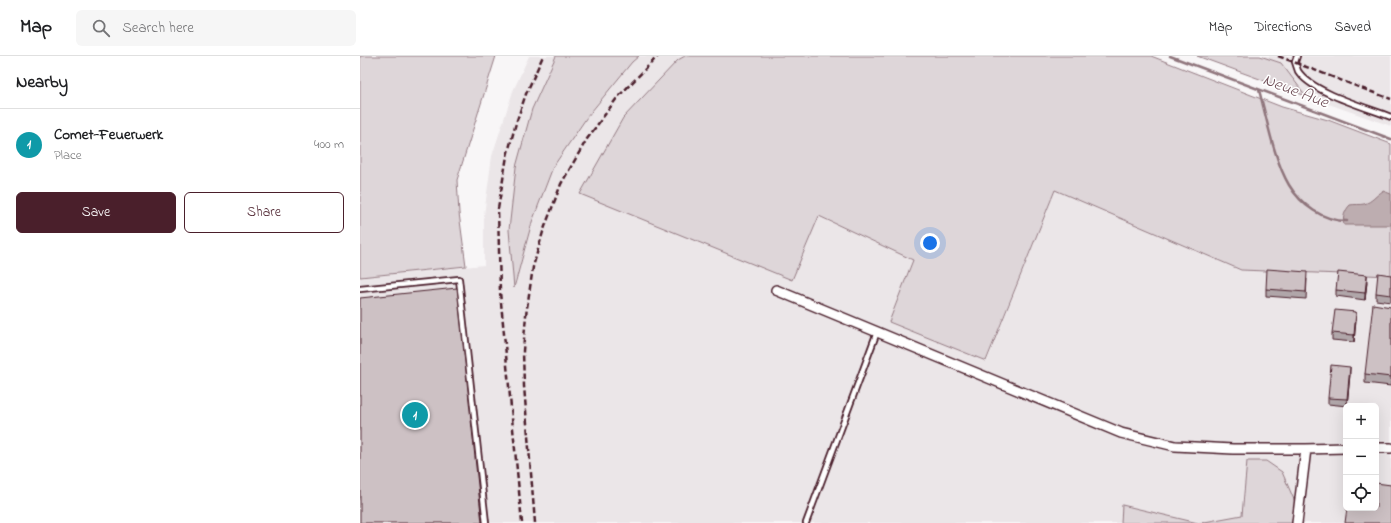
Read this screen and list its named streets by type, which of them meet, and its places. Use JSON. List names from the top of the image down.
{
  "water": ["Neue Aue"],
  "page": {
    "header": "Map",
    "search": "Search here",
    "nav": ["Map", "Directions", "Saved"],
    "heading": "Nearby",
    "list": [
      {
        "mark": "1",
        "name": "Comet-Feuerwerk",
        "note": "Place",
        "value": "400 m"
      }
    ],
    "buttons": ["Save", "Share"],
    "pins": "1",
    "map_buttons": ["+", "−"]
  }
}
